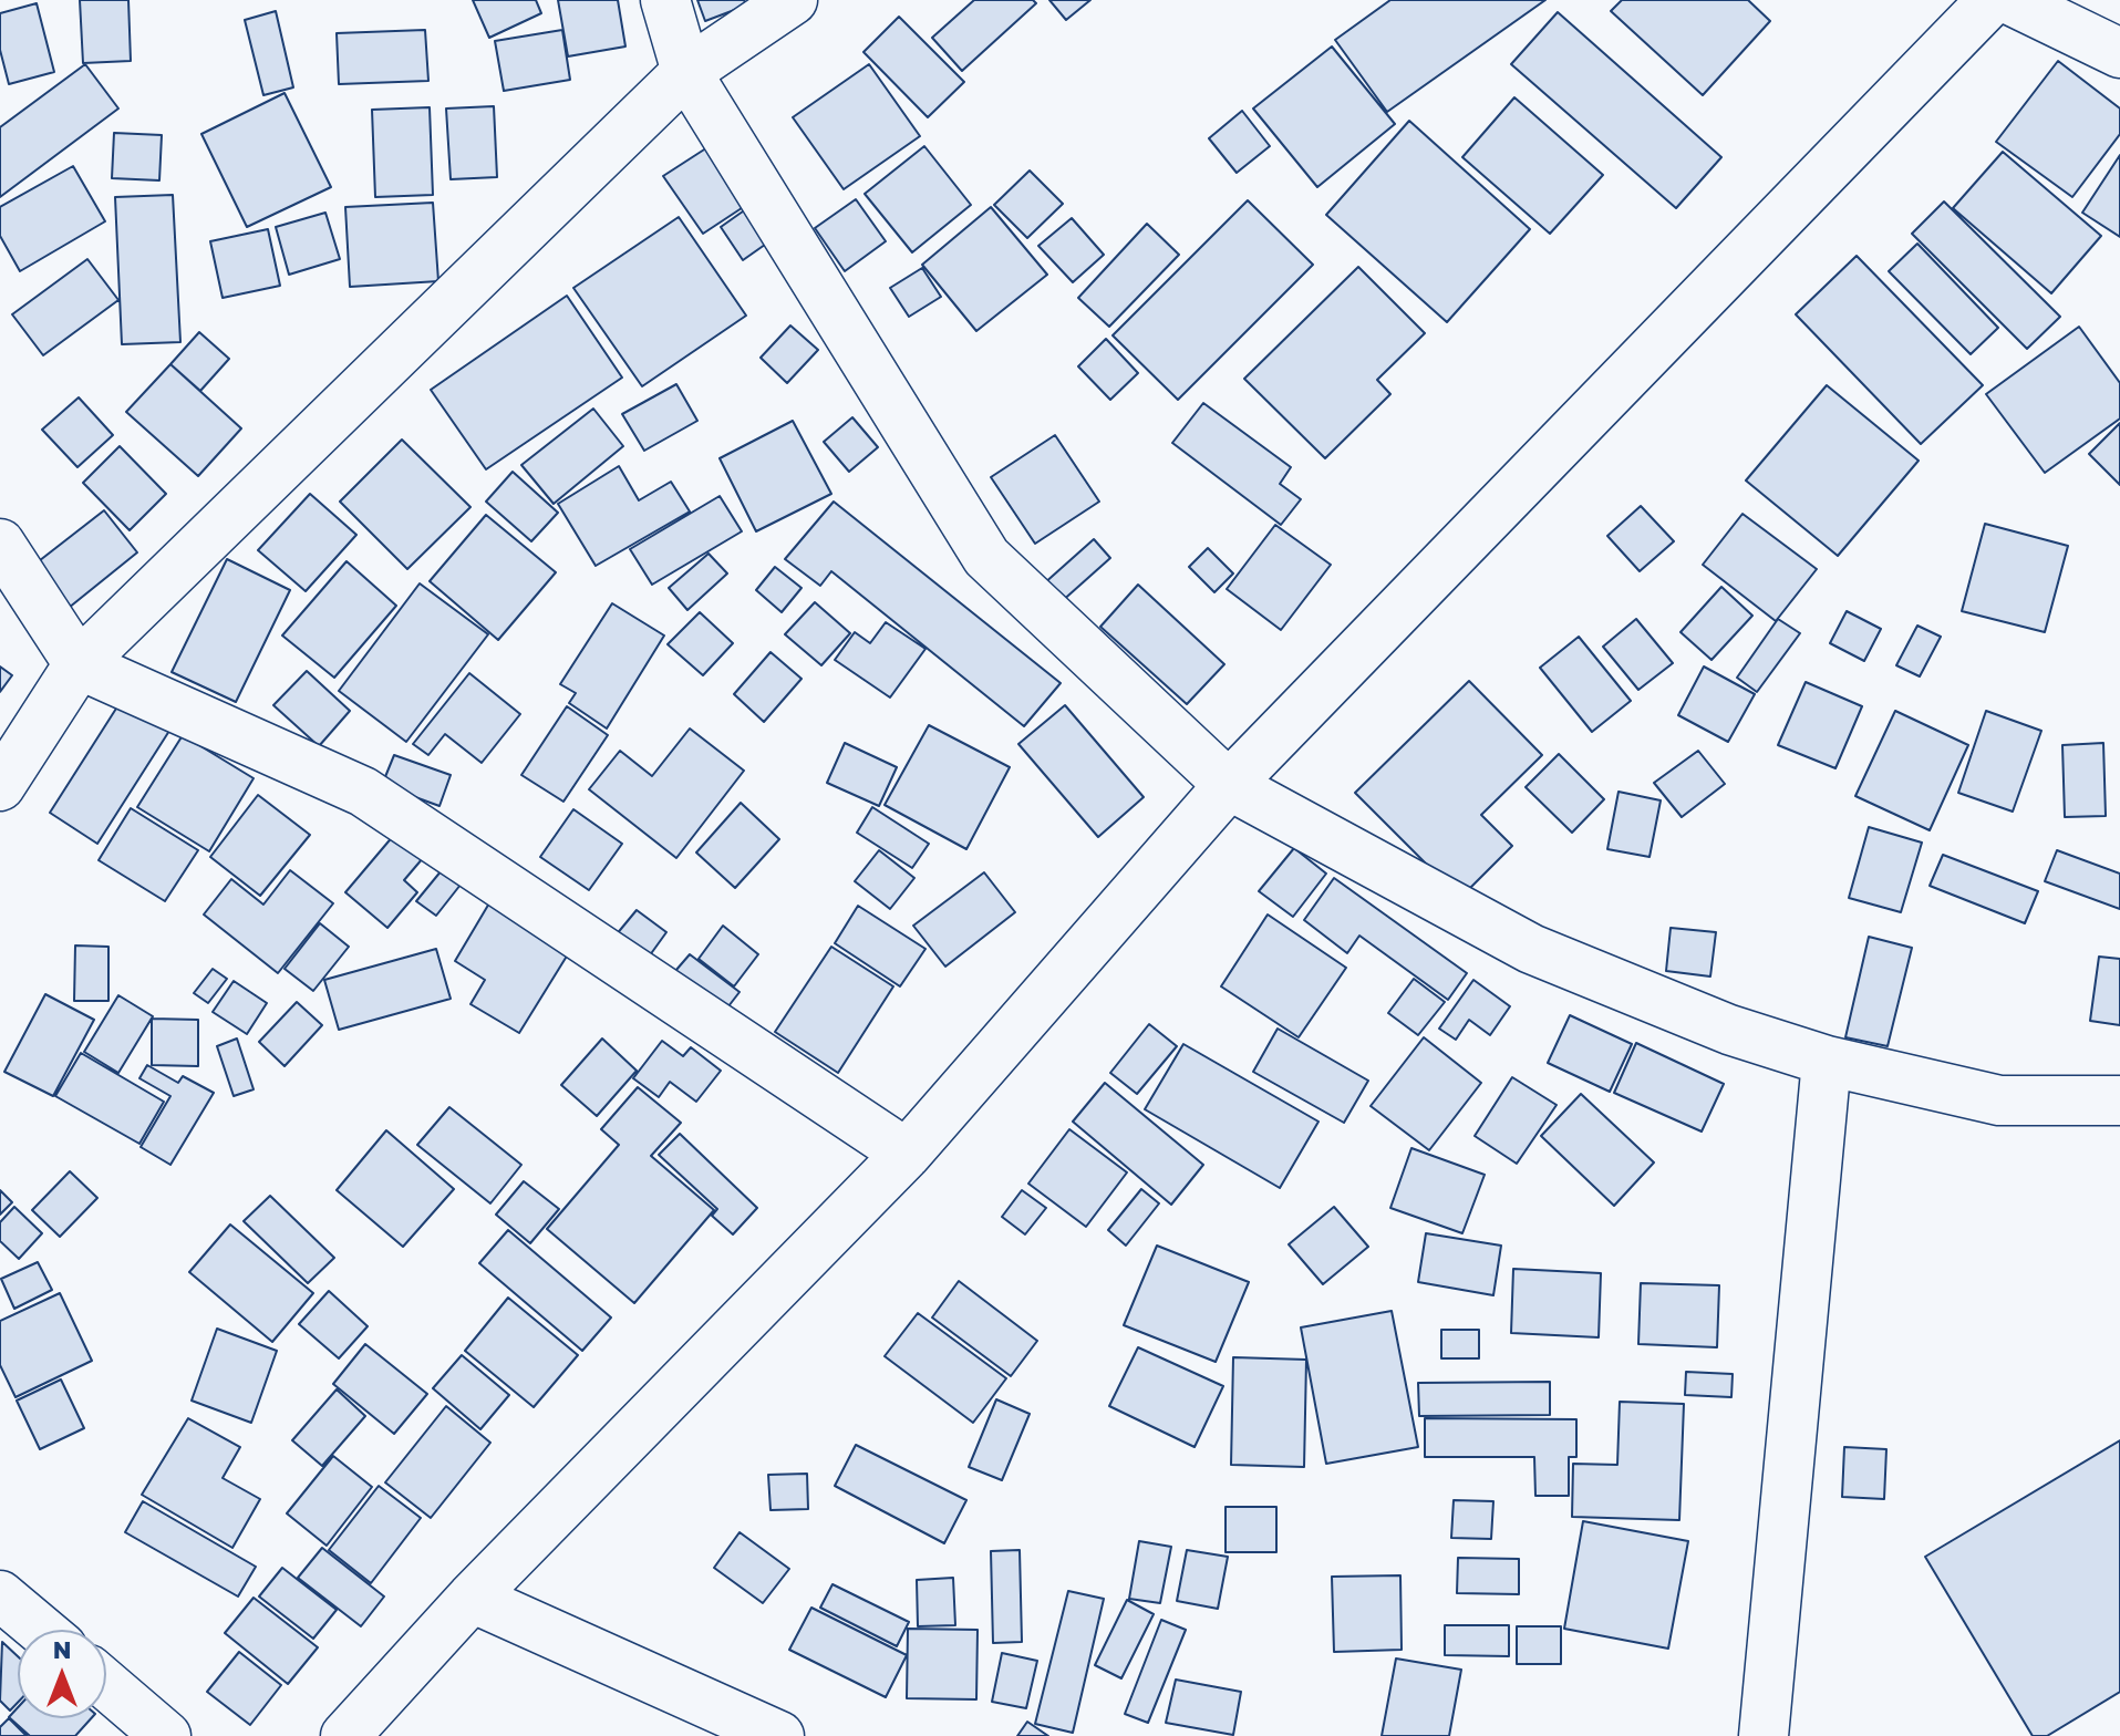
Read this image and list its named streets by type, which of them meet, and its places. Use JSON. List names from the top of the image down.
{
  "north": "top"
}
